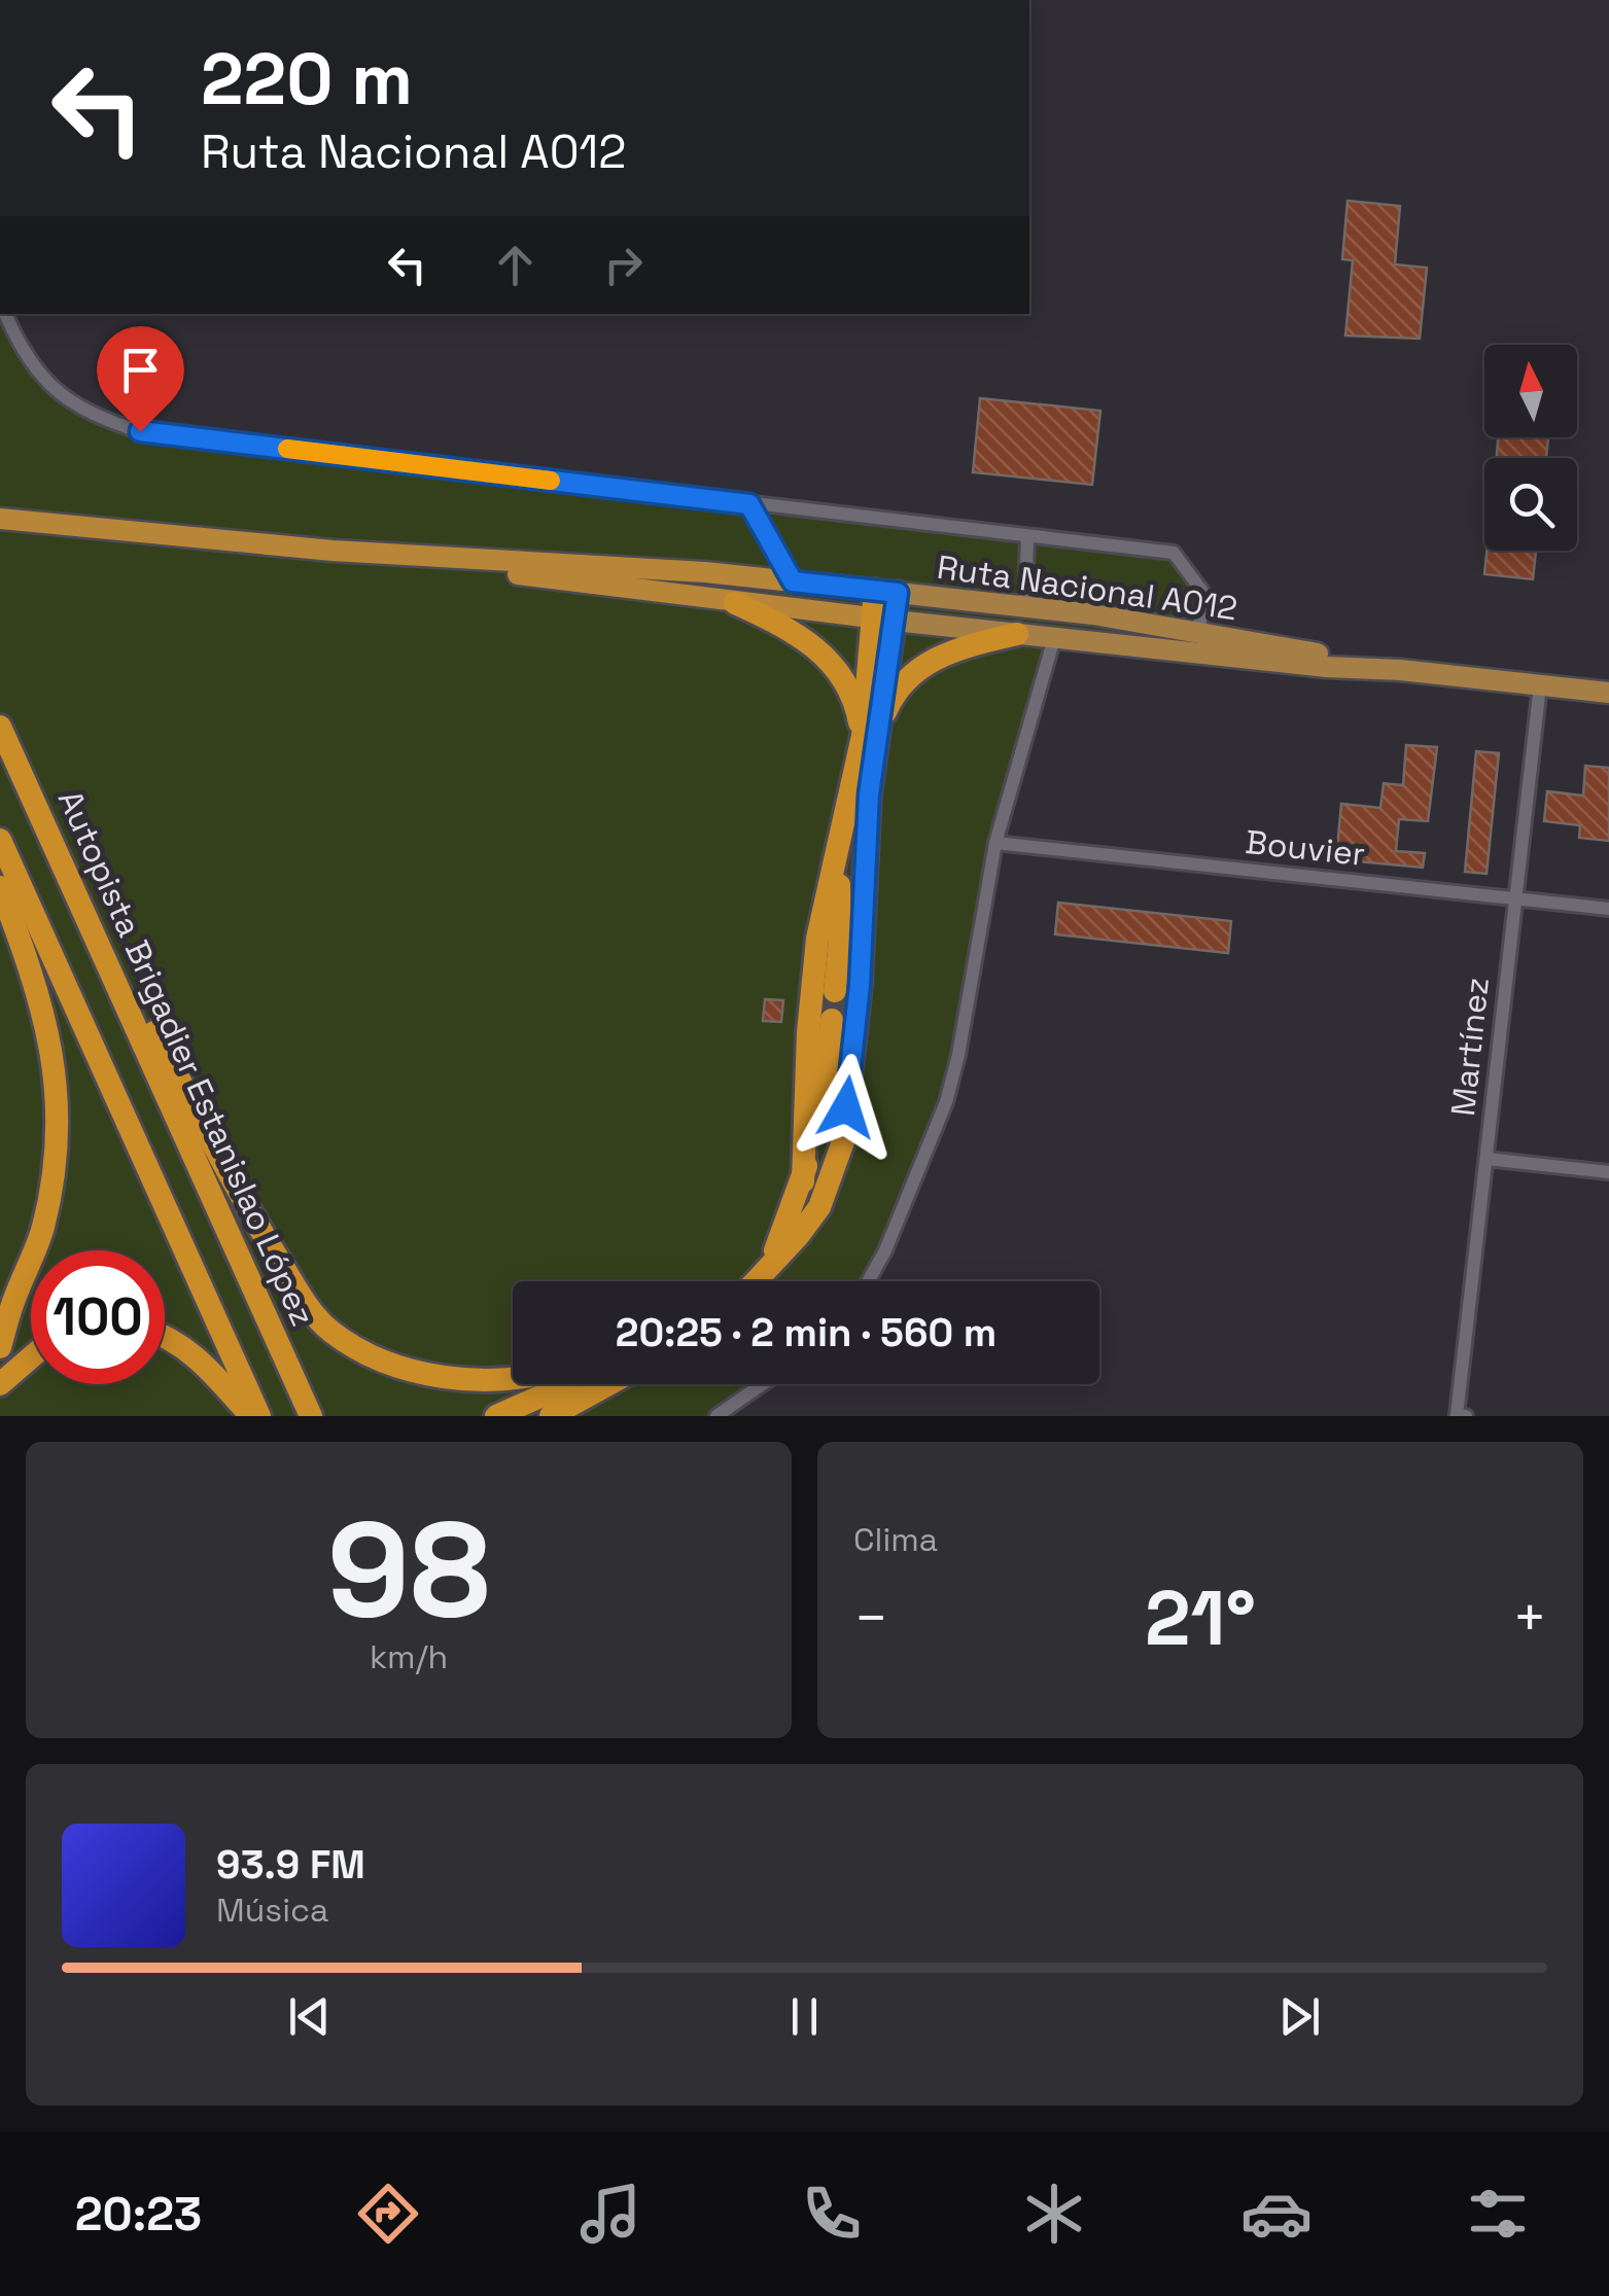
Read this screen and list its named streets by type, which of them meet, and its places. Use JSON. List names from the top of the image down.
{
  "streets": {
    "highway": ["Ruta Nacional A012", "Autopista Brigadier Estanislao López"],
    "street": ["Bouvier", "Martínez"]
  },
  "crossings": [
    ["Ruta Nacional A012", "Martínez"],
    ["Bouvier", "Martínez"]
  ],
  "north": "top",
  "page": {
    "turn": ["220 m", "Ruta Nacional A012"],
    "limit": "100",
    "trip": "20:25 · 2 min · 560 m",
    "tile": [
      ["98", "km/h"],
      "Clima"
    ],
    "heat": ["−", "21°", "+"],
    "song": ["93.9 FM", "Música"],
    "tabs": "20:23"
  }
}
